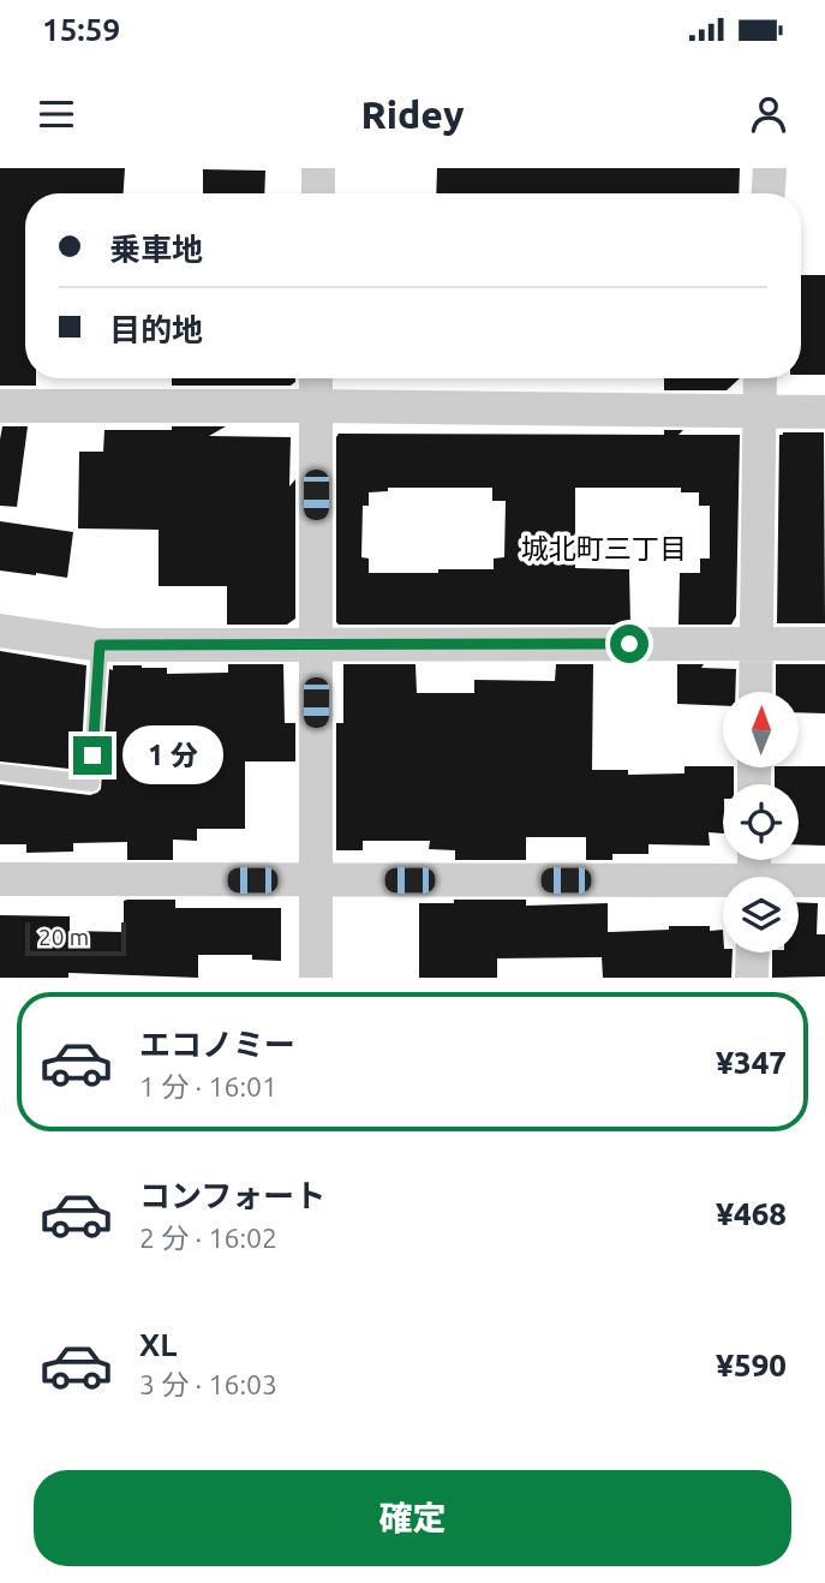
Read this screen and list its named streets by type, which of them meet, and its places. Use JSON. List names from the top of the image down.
{
  "districts": ["城北町三丁目"],
  "scale_bar": "20 m",
  "north": "top",
  "page": {
    "status": "15:59",
    "header": "Ridey",
    "banner": ["乗車地", "目的地"],
    "bubble": "1 分",
    "scale": "20 m",
    "list": [
      {
        "name": "エコノミー",
        "note": "1 分 · 16:01",
        "value": "¥347"
      },
      {
        "name": "コンフォート",
        "note": "2 分 · 16:02",
        "value": "¥468"
      },
      {
        "name": "XL",
        "note": "3 分 · 16:03",
        "value": "¥590"
      }
    ],
    "buttons": "確定"
  }
}
